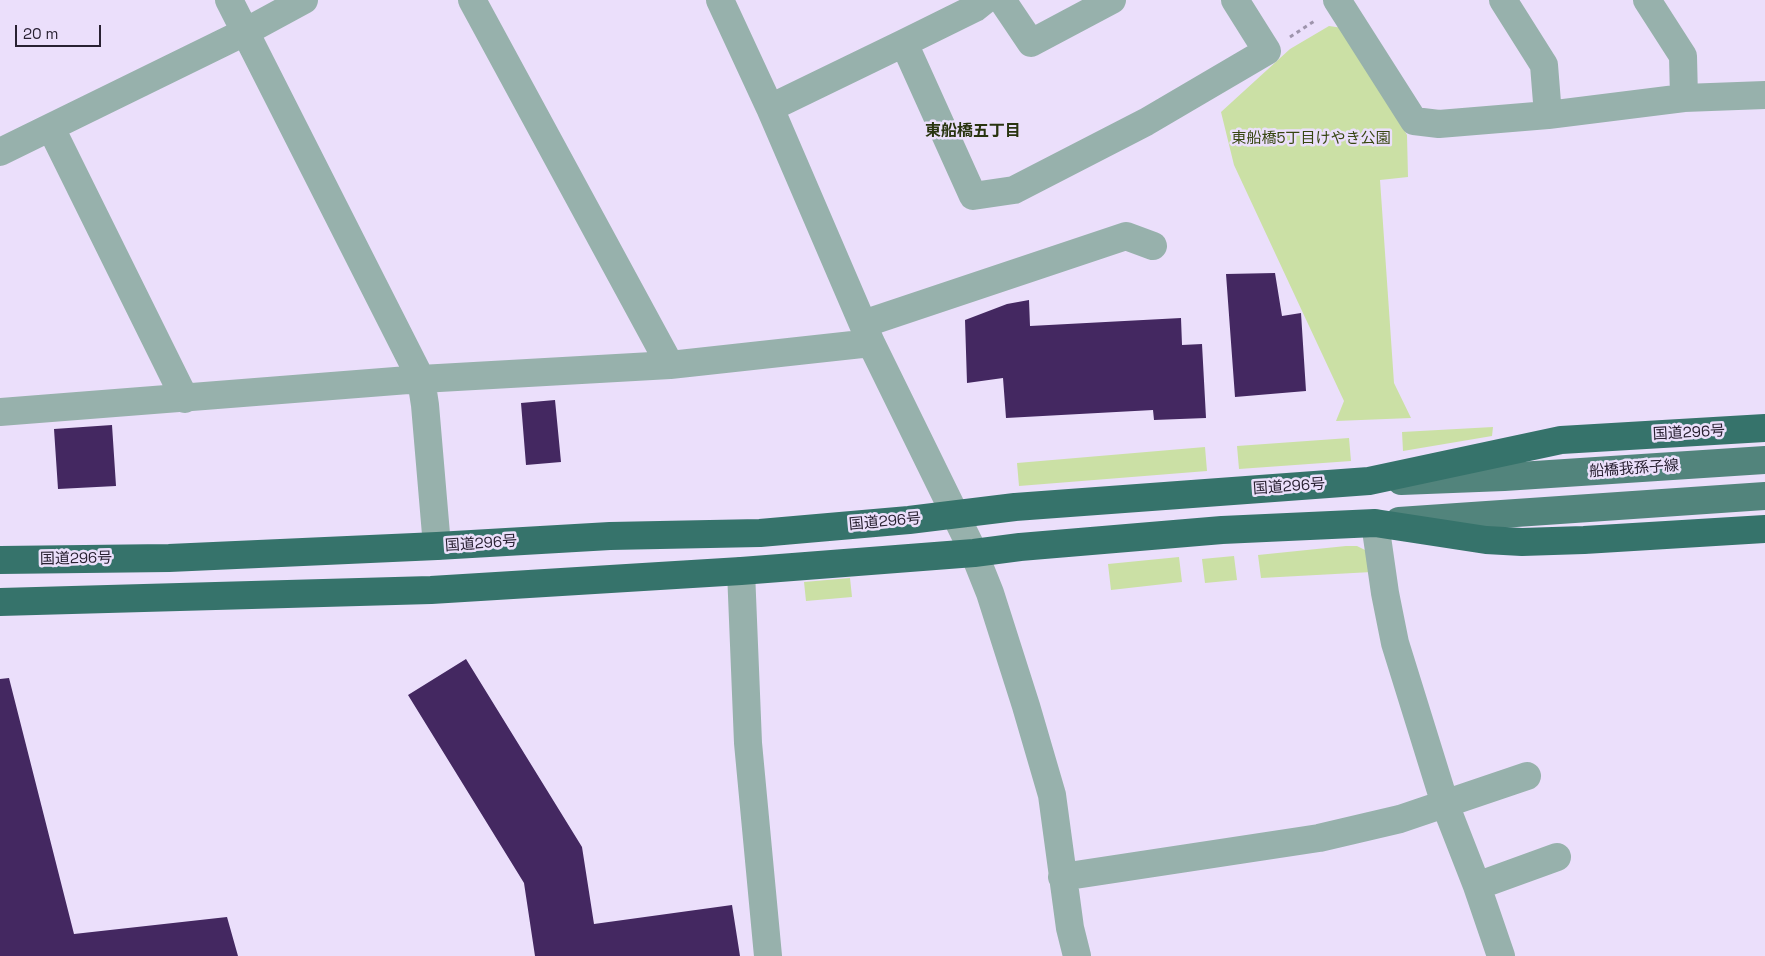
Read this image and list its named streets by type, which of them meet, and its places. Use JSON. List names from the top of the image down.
{
  "streets": {
    "highway": ["国道296号"],
    "main road": ["船橋我孫子線"]
  },
  "crossings": [
    ["国道296号", "船橋我孫子線"]
  ],
  "districts": ["東船橋五丁目"],
  "parks": ["東船橋5丁目けやき公園"],
  "scale_bar": "20 m"
}
